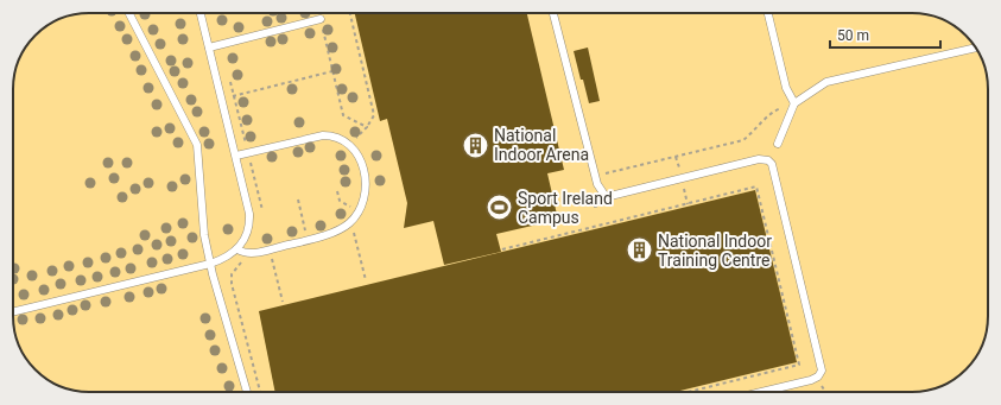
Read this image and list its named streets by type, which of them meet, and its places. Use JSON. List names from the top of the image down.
{
  "places": {
    "building": ["National Indoor Arena", "National Indoor Training Centre"],
    "sports": ["Sport Ireland Campus"]
  },
  "scale_bar": "50 m"
}
